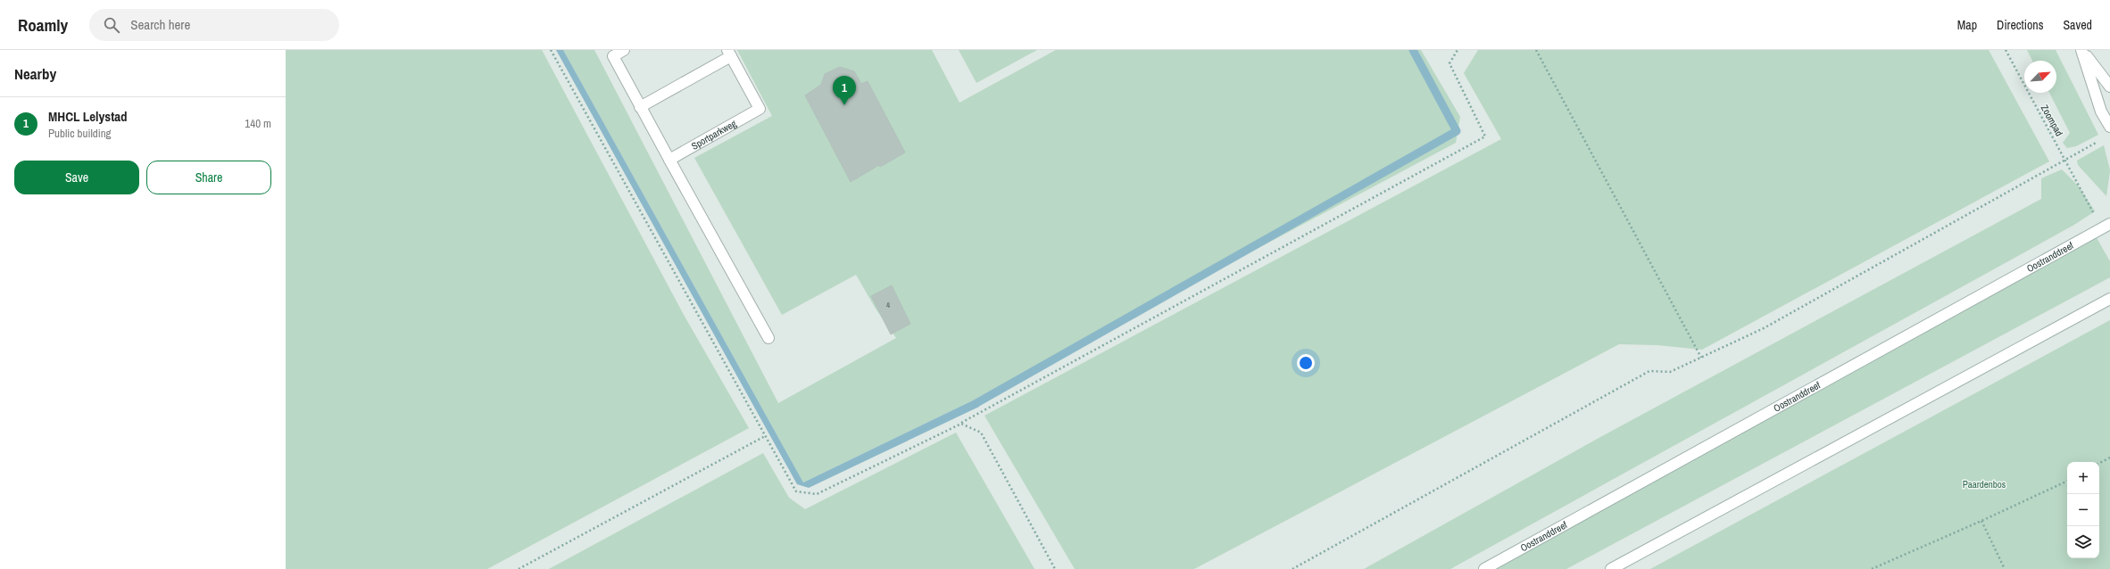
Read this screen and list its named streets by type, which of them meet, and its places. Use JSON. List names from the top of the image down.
{
  "streets": {
    "main road": ["Sportparkweg", "Oostranddreef"],
    "path": ["Zoompad"]
  },
  "crossings": [
    ["Zoompad", "Oostranddreef"]
  ],
  "parks": ["Paardenbos"],
  "house_numbers": ["4"],
  "north": "top right",
  "page": {
    "header": "Roamly",
    "search": "Search here",
    "nav": ["Map", "Directions", "Saved"],
    "heading": "Nearby",
    "pins": "1",
    "list": [
      {
        "mark": "1",
        "name": "MHCL Lelystad",
        "note": "Public building",
        "value": "140 m"
      }
    ],
    "buttons": ["Save", "Share"],
    "map_buttons": ["+", "−"]
  }
}
